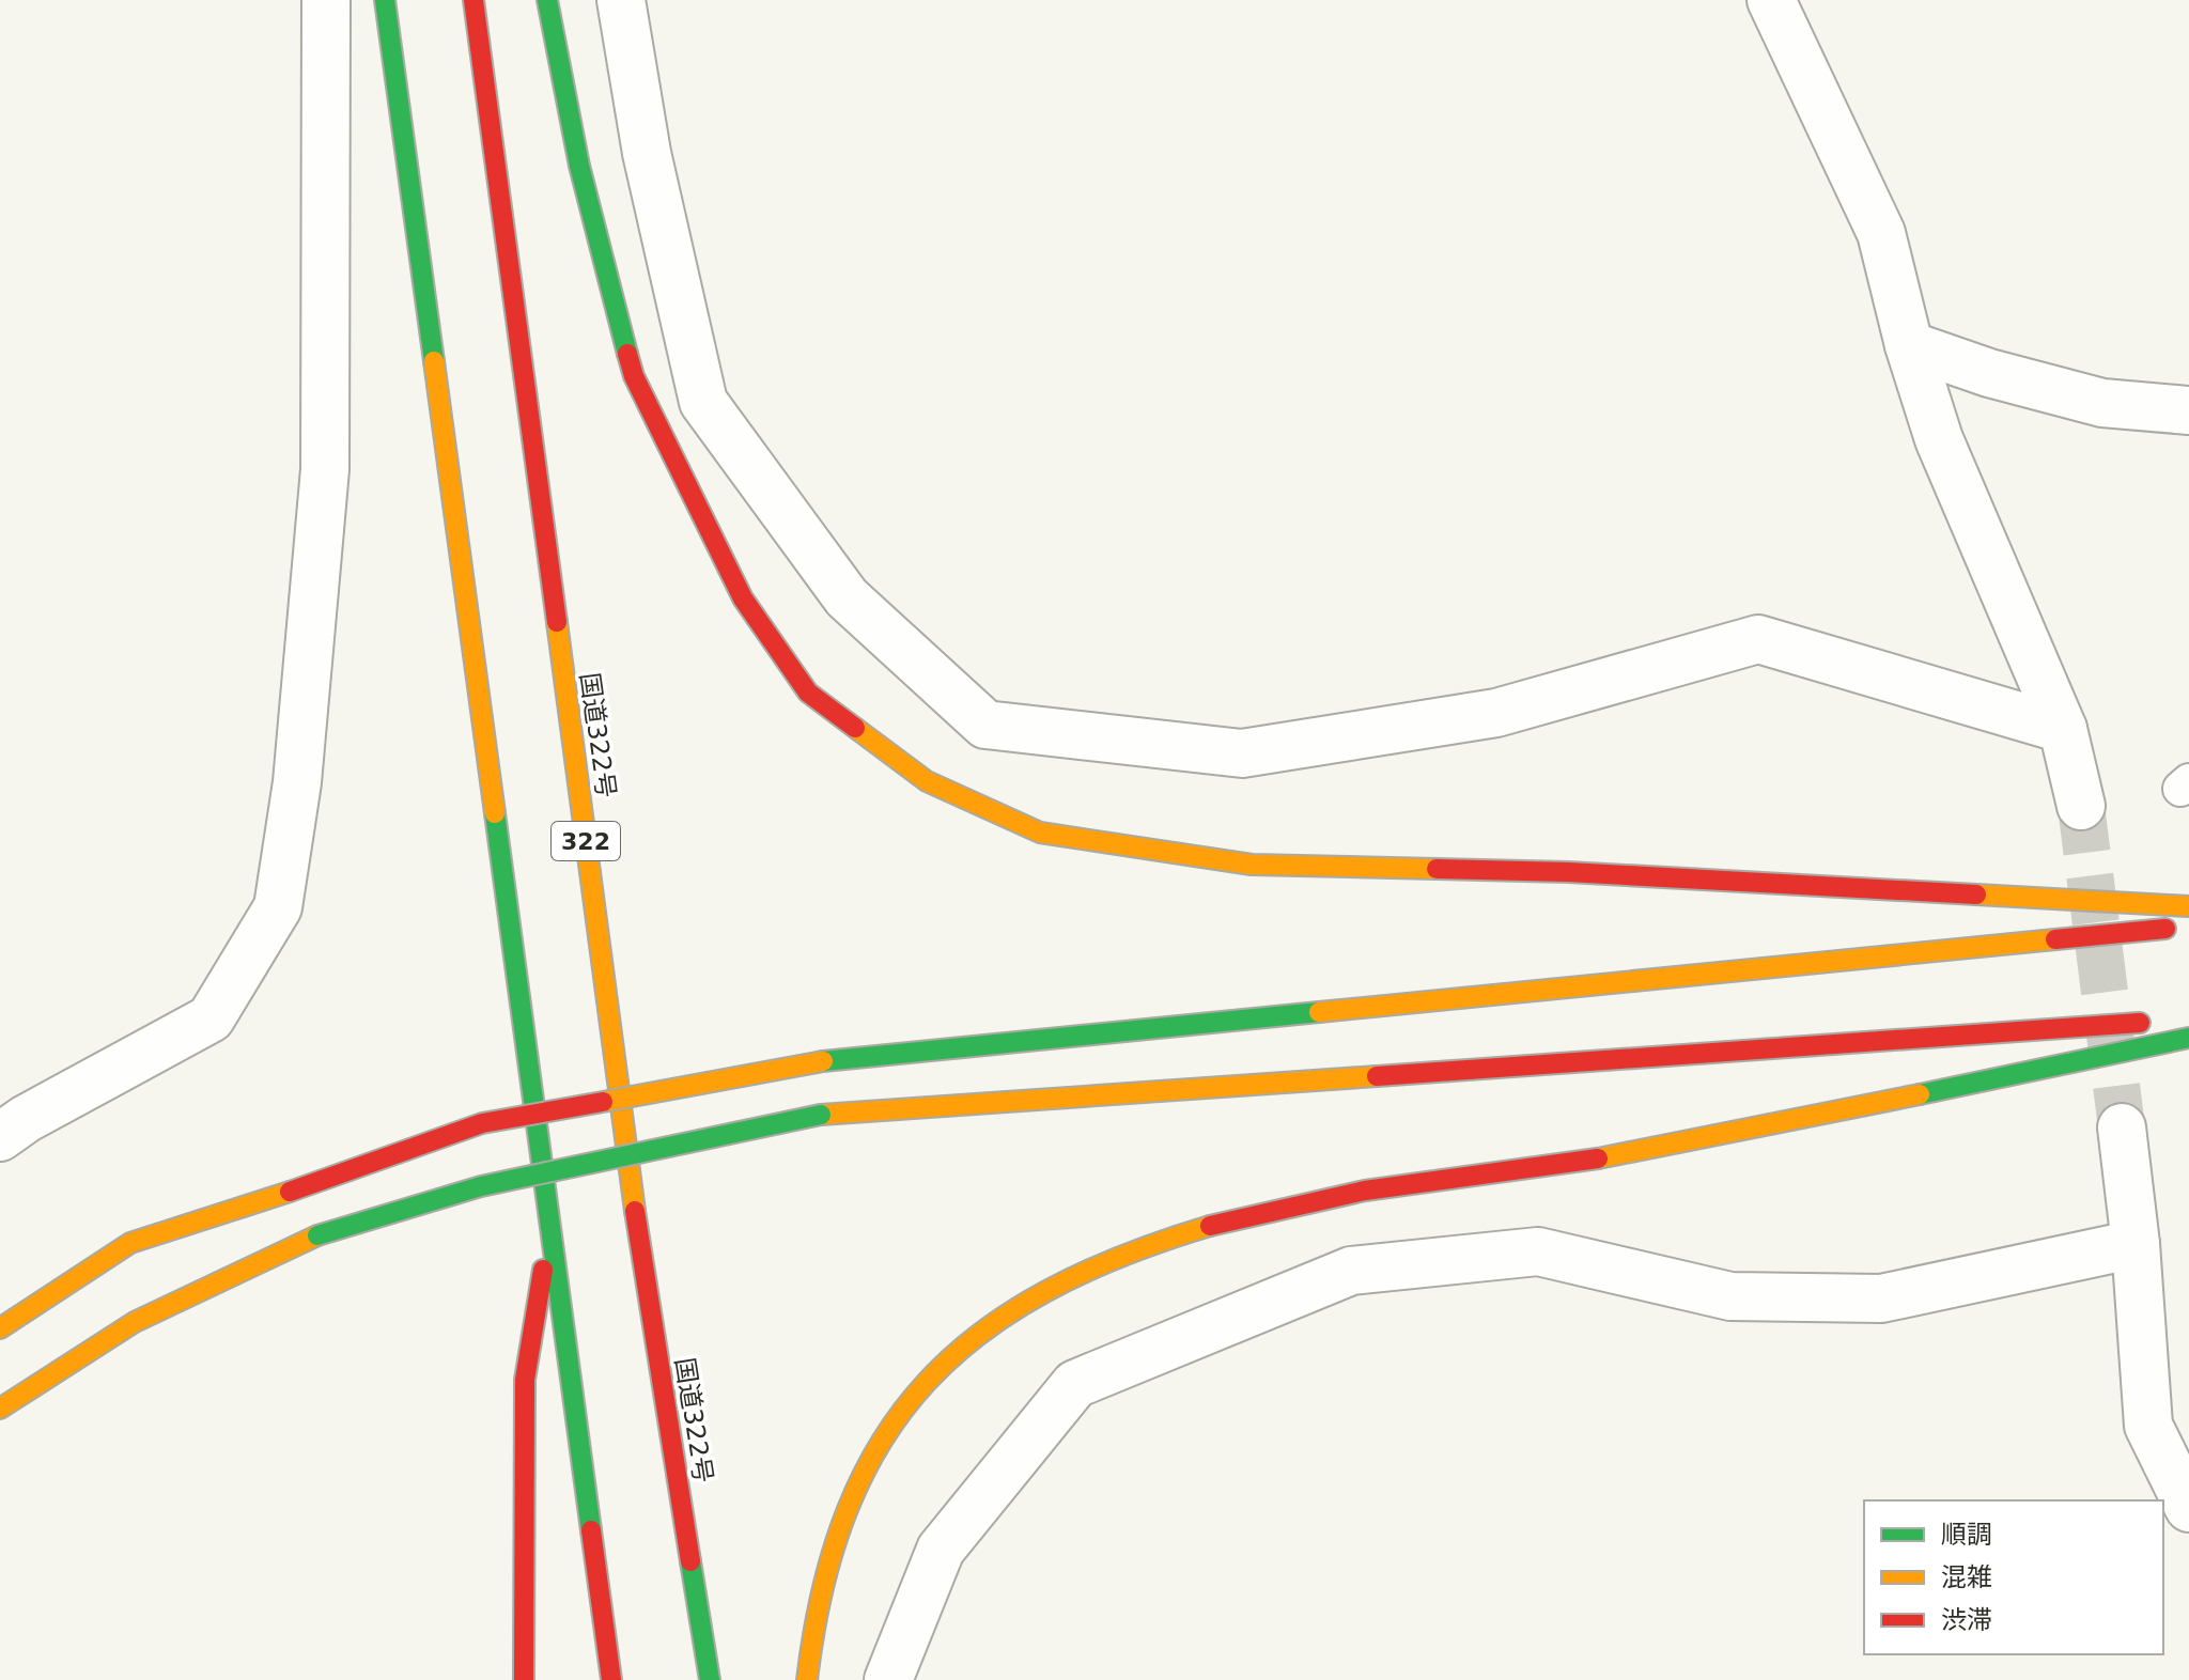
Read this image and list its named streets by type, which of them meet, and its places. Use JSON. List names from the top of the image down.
{
  "streets": {
    "highway": ["国道322号", "322"]
  },
  "legend": ["順調", "混雑", "渋滞"]
}
